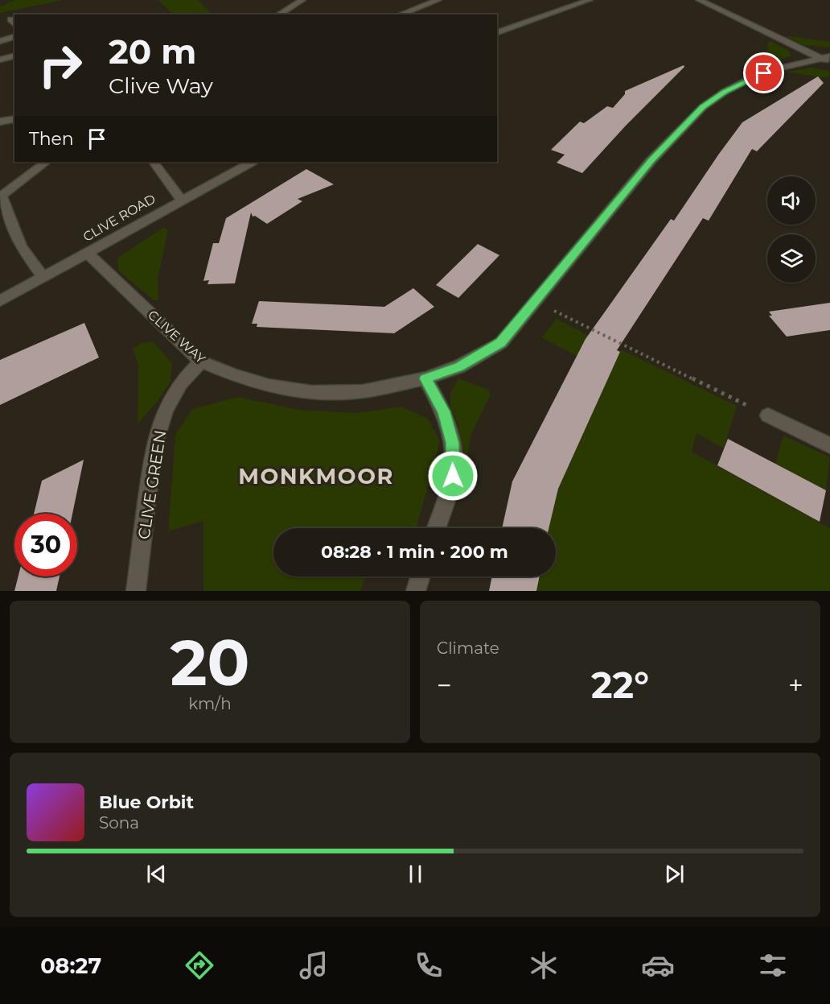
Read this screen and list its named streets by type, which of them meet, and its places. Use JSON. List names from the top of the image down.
{
  "streets": {
    "street": ["CLIVE ROAD", "CLIVE WAY", "CLIVE GREEN"]
  },
  "crossings": [
    ["CLIVE ROAD", "CLIVE WAY"],
    ["CLIVE WAY", "CLIVE GREEN"]
  ],
  "districts": ["MONKMOOR"],
  "page": {
    "turn": ["20 m", "Clive Way"],
    "then": "Then",
    "limit": "30",
    "trip": "08:28 · 1 min · 200 m",
    "tile": [
      ["20", "km/h"],
      "Climate"
    ],
    "heat": ["−", "22°", "+"],
    "song": ["Blue Orbit", "Sona"],
    "tabs": "08:27"
  }
}
